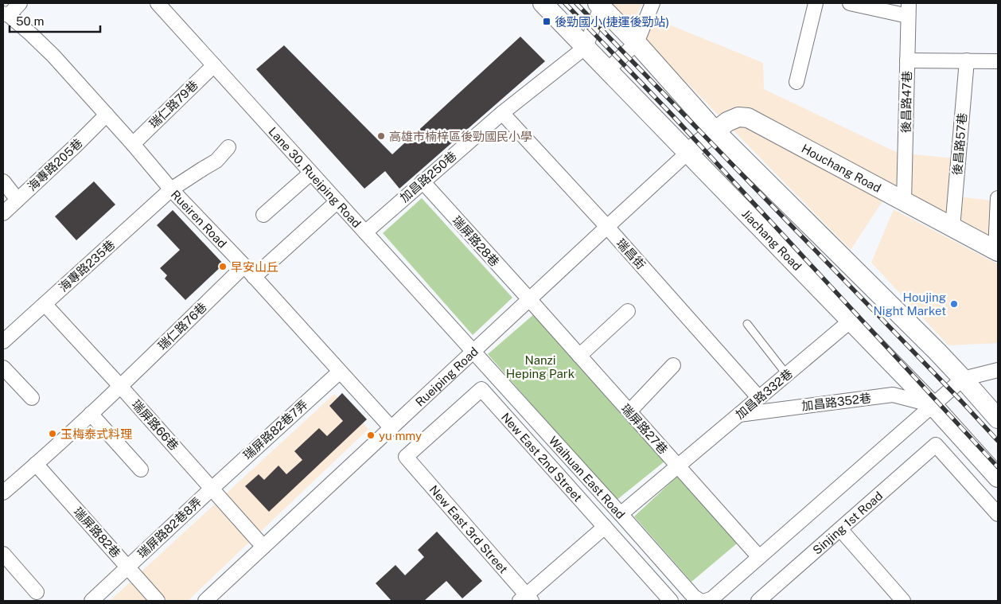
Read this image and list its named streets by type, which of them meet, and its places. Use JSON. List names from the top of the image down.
{
  "streets": {
    "street": [
      "後昌路47巷",
      "瑞仁路79巷",
      "後昌路57巷",
      "海專路205巷",
      "Houchang Road",
      "加昌路250巷",
      "Lane 30, Rueiping Road",
      "Rueiren Road",
      "Jiachang Road",
      "瑞屏路28巷",
      "瑞昌街",
      "海專路235巷",
      "瑞仁路76巷",
      "Rueiping Road",
      "加昌路332巷",
      "加昌路352巷",
      "瑞屏路66巷",
      "瑞屏路27巷",
      "瑞屏路82巷7弄",
      "New East 2nd Street",
      "Waihuan East Road",
      "Sinjing 1st Road",
      "瑞屏路82巷8弄",
      "New East 3rd Street",
      "瑞屏路82巷"
    ]
  },
  "crossings": [
    ["後昌路47巷", "Houchang Road"],
    ["瑞仁路79巷", "Lane 30, Rueiping Road"],
    ["瑞仁路79巷", "Rueiren Road"],
    ["後昌路57巷", "Houchang Road"],
    ["海專路205巷", "Rueiren Road"],
    ["Houchang Road", "Jiachang Road"],
    ["Houchang Road", "Rueiping Road"],
    ["加昌路250巷", "Lane 30, Rueiping Road"],
    ["加昌路250巷", "Jiachang Road"],
    ["加昌路250巷", "瑞屏路28巷"],
    ["加昌路250巷", "瑞昌街"],
    ["Lane 30, Rueiping Road", "Rueiping Road"],
    ["Lane 30, Rueiping Road", "Waihuan East Road"],
    ["Rueiren Road", "海專路235巷"],
    ["Rueiren Road", "瑞仁路76巷"],
    ["Rueiren Road", "Rueiping Road"],
    ["Rueiren Road", "瑞屏路82巷7弄"],
    ["Jiachang Road", "Rueiping Road"],
    ["Jiachang Road", "加昌路332巷"],
    ["Jiachang Road", "加昌路352巷"],
    ["瑞屏路28巷", "Rueiping Road"],
    ["瑞屏路28巷", "瑞屏路27巷"],
    ["瑞昌街", "Rueiping Road"],
    ["瑞昌街", "加昌路332巷"],
    ["海專路235巷", "瑞屏路66巷"],
    ["瑞仁路76巷", "瑞屏路66巷"],
    ["Rueiping Road", "瑞屏路66巷"],
    ["Rueiping Road", "瑞屏路27巷"],
    ["Rueiping Road", "Waihuan East Road"],
    ["加昌路332巷", "加昌路352巷"],
    ["加昌路332巷", "瑞屏路27巷"],
    ["瑞屏路66巷", "瑞屏路82巷7弄"],
    ["瑞屏路66巷", "瑞屏路82巷8弄"],
    ["瑞屏路82巷7弄", "瑞屏路82巷8弄"],
    ["New East 2nd Street", "New East 3rd Street"],
    ["瑞屏路82巷8弄", "瑞屏路82巷"]
  ],
  "parks": ["Nanzi Heping Park"],
  "places": {
    "transit": ["後勁國小(捷運後勁站)"],
    "other": [
      "高雄市楠梓區後勁國民小學",
      "早安山丘",
      "Houjing Night Market",
      "玉梅泰式料理",
      "yu mmy"
    ]
  },
  "scale_bar": "50 m"
}
